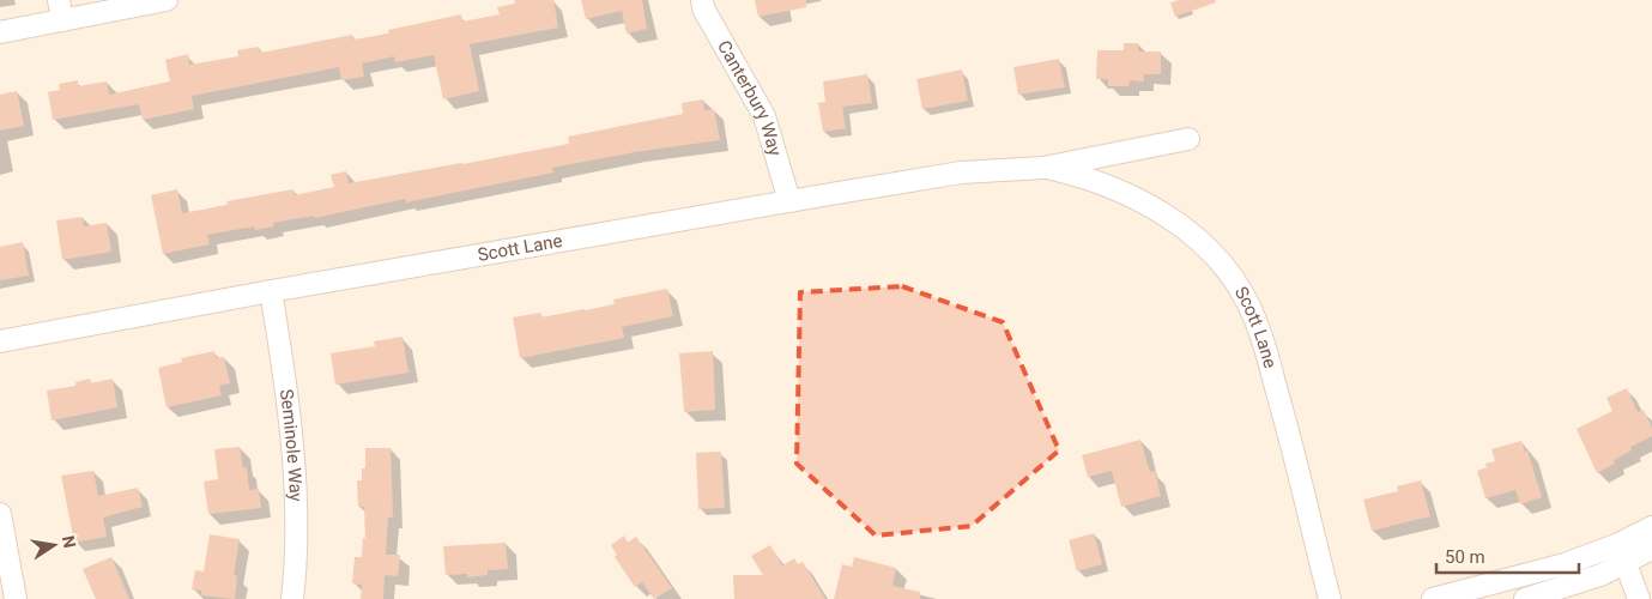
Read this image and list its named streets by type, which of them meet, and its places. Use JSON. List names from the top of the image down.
{
  "streets": {
    "street": ["Canterbury Way", "Scott Lane", "Seminole Way"]
  },
  "crossings": [
    ["Canterbury Way", "Scott Lane"],
    ["Scott Lane", "Seminole Way"]
  ],
  "scale_bar": "50 m",
  "north": "right"
}
